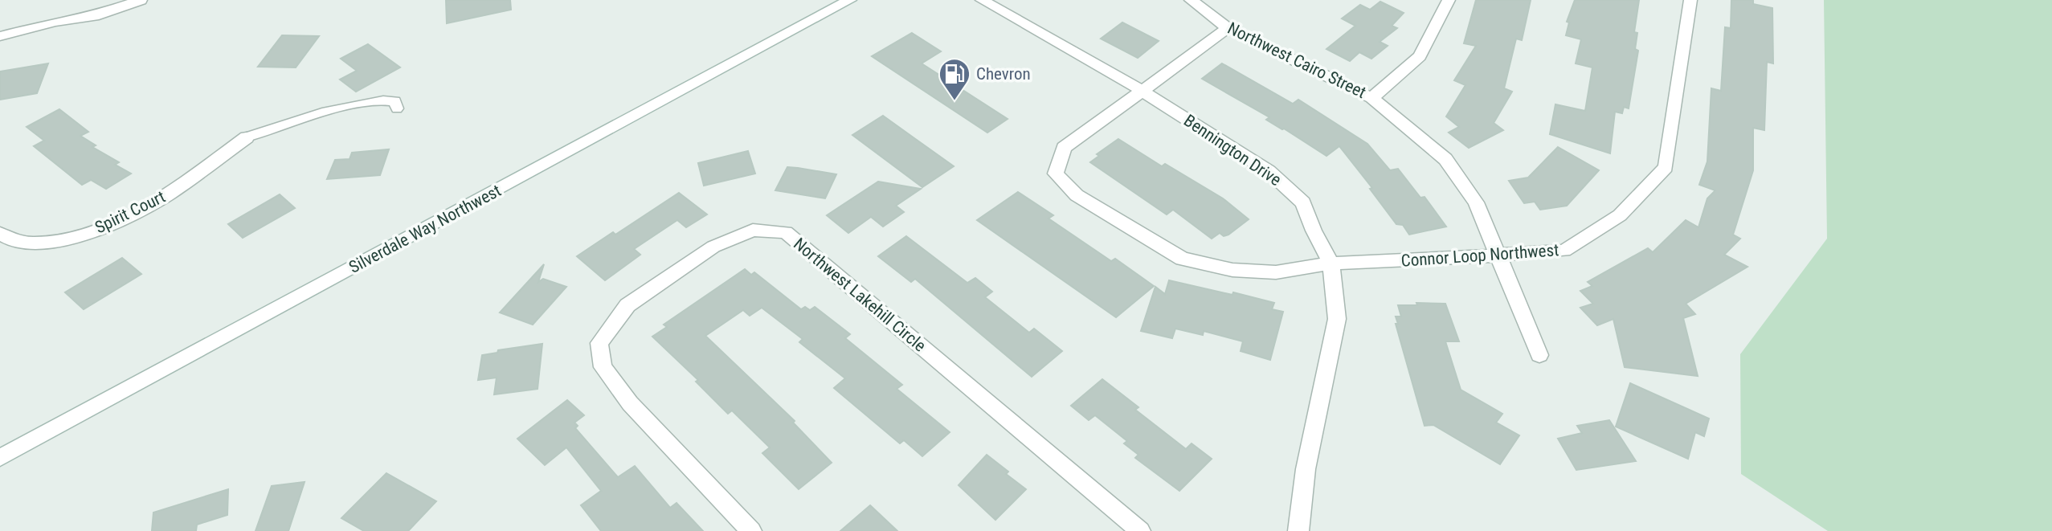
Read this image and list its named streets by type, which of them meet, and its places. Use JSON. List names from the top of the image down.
{
  "streets": {
    "street": [
      "Northwest Cairo Street",
      "Bennington Drive",
      "Spirit Court",
      "Silverdale Way Northwest",
      "Connor Loop Northwest",
      "Northwest Lakehill Circle"
    ]
  },
  "crossings": [
    ["Northwest Cairo Street", "Connor Loop Northwest"],
    ["Bennington Drive", "Connor Loop Northwest"]
  ],
  "places": {
    "fuel station": ["Chevron"]
  }
}
